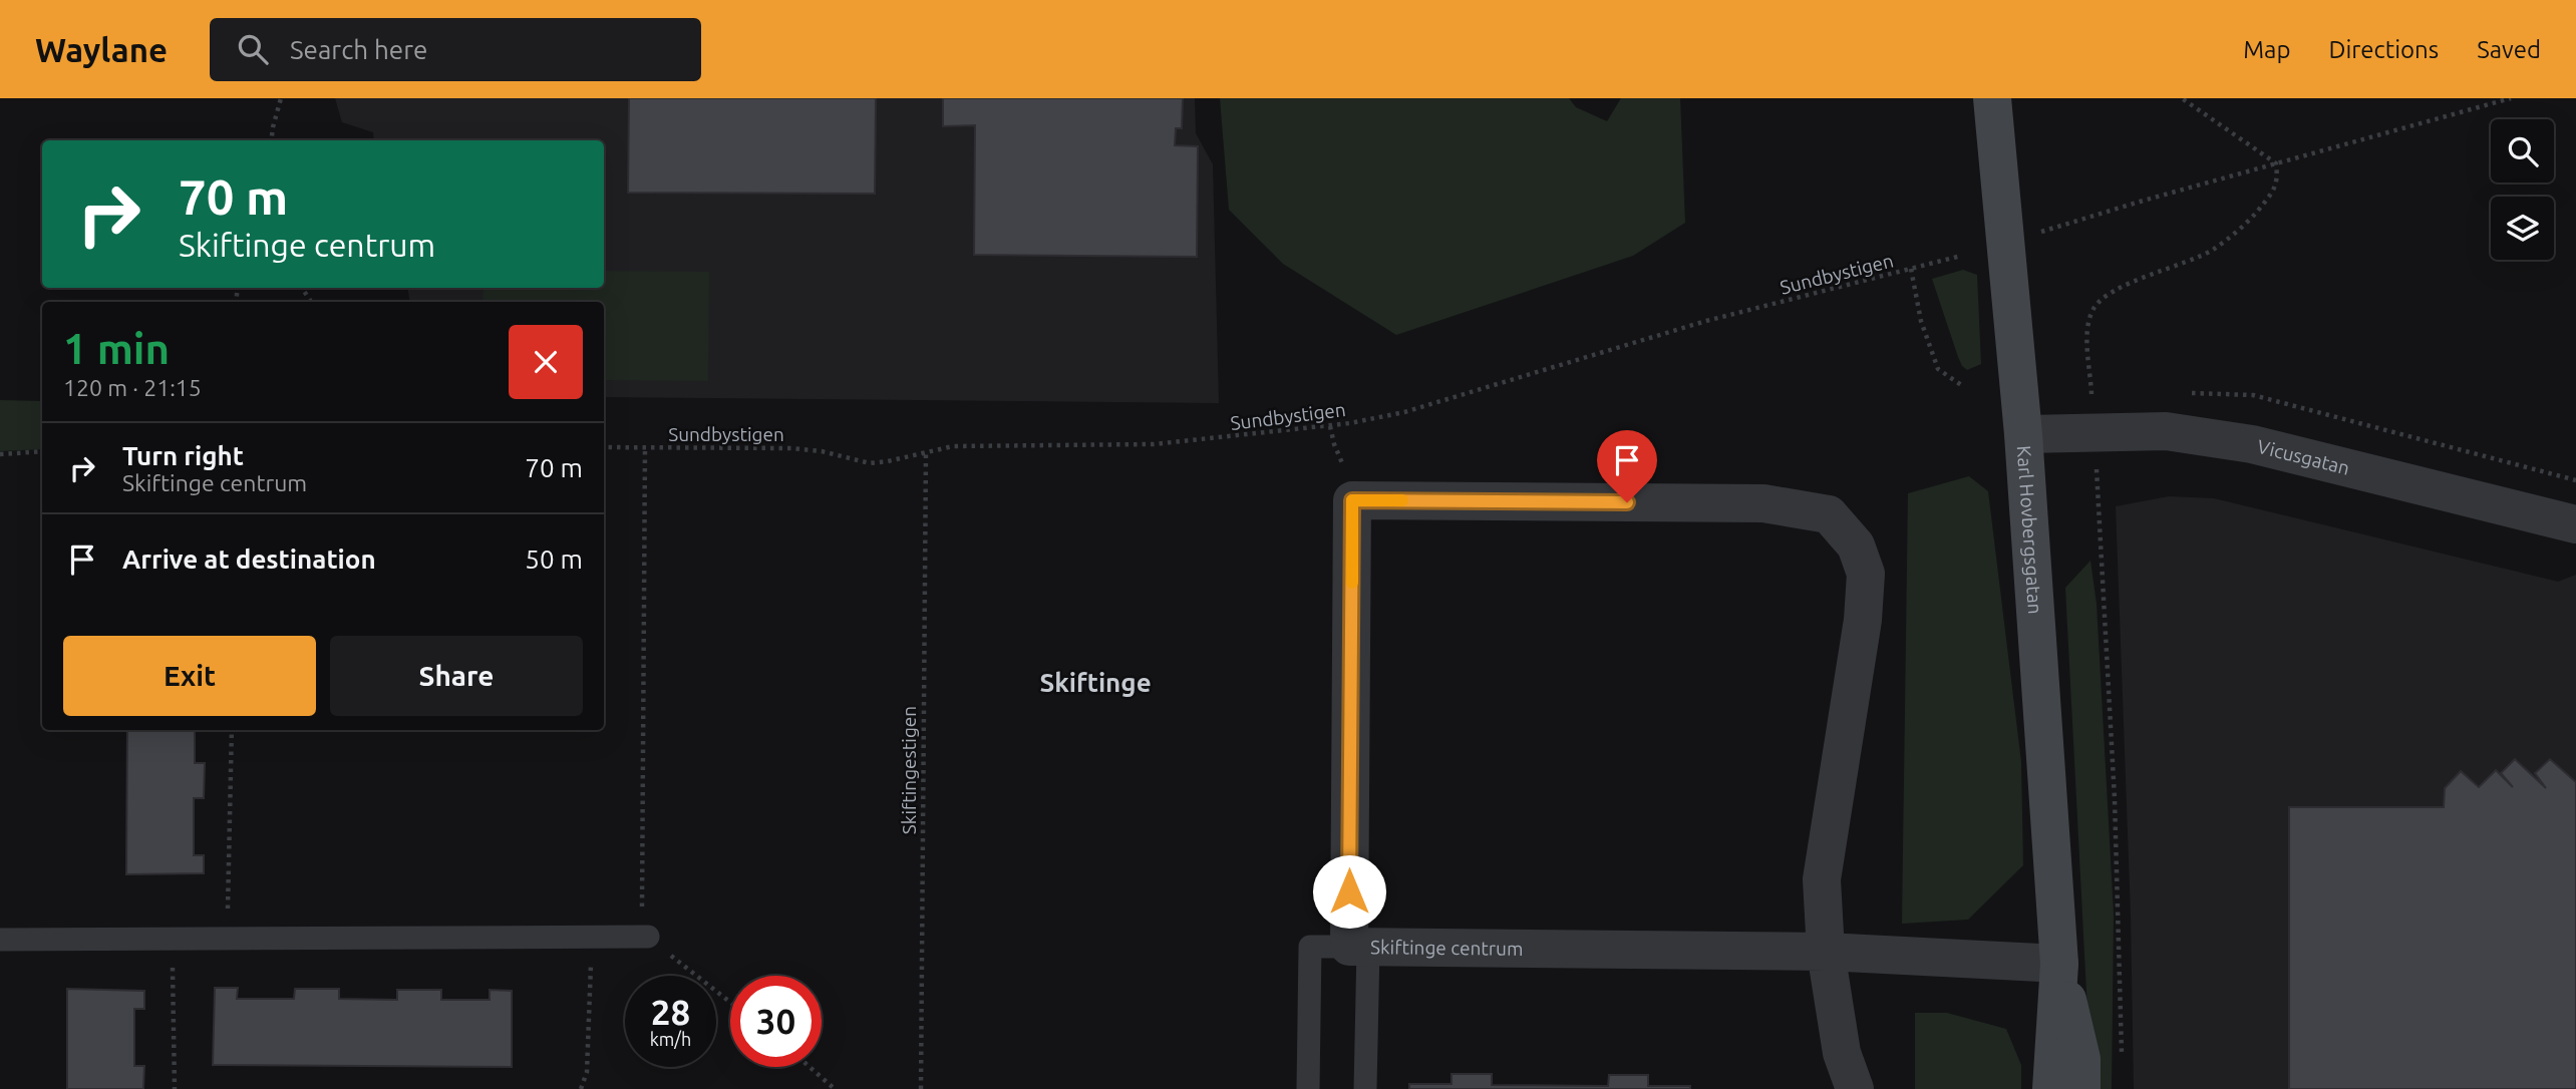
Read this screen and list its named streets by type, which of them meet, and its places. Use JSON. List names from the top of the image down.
{
  "streets": {
    "street": ["Vicusgatan", "Karl Hovbergsgatan", "Skiftinge centrum"],
    "path": ["Sundbystigen", "Skiftingestigen"]
  },
  "crossings": [
    ["Sundbystigen", "Skiftingestigen"],
    ["Vicusgatan", "Karl Hovbergsgatan"]
  ],
  "districts": ["Skiftinge"],
  "page": {
    "header": "Waylane",
    "search": "Search here",
    "nav": ["Map", "Directions", "Saved"],
    "turn": ["70 m", "Skiftinge centrum"],
    "heading": ["1 min", "120 m · 21:15"],
    "list": [
      {
        "name": "Turn right",
        "note": "Skiftinge centrum",
        "value": "70 m"
      },
      {
        "name": "Arrive at destination",
        "value": "50 m"
      }
    ],
    "buttons": ["Exit", "Share"],
    "speed": "28 km/h",
    "limit": "30"
  }
}
